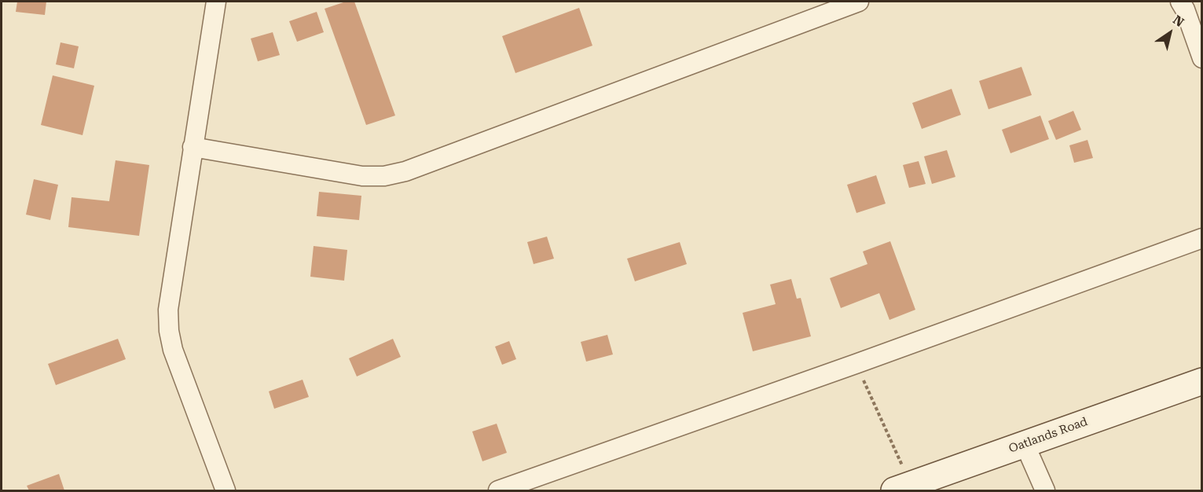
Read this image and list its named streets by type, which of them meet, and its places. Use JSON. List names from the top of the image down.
{
  "streets": {
    "street": ["Oatlands Road"]
  },
  "north": "top right"
}
